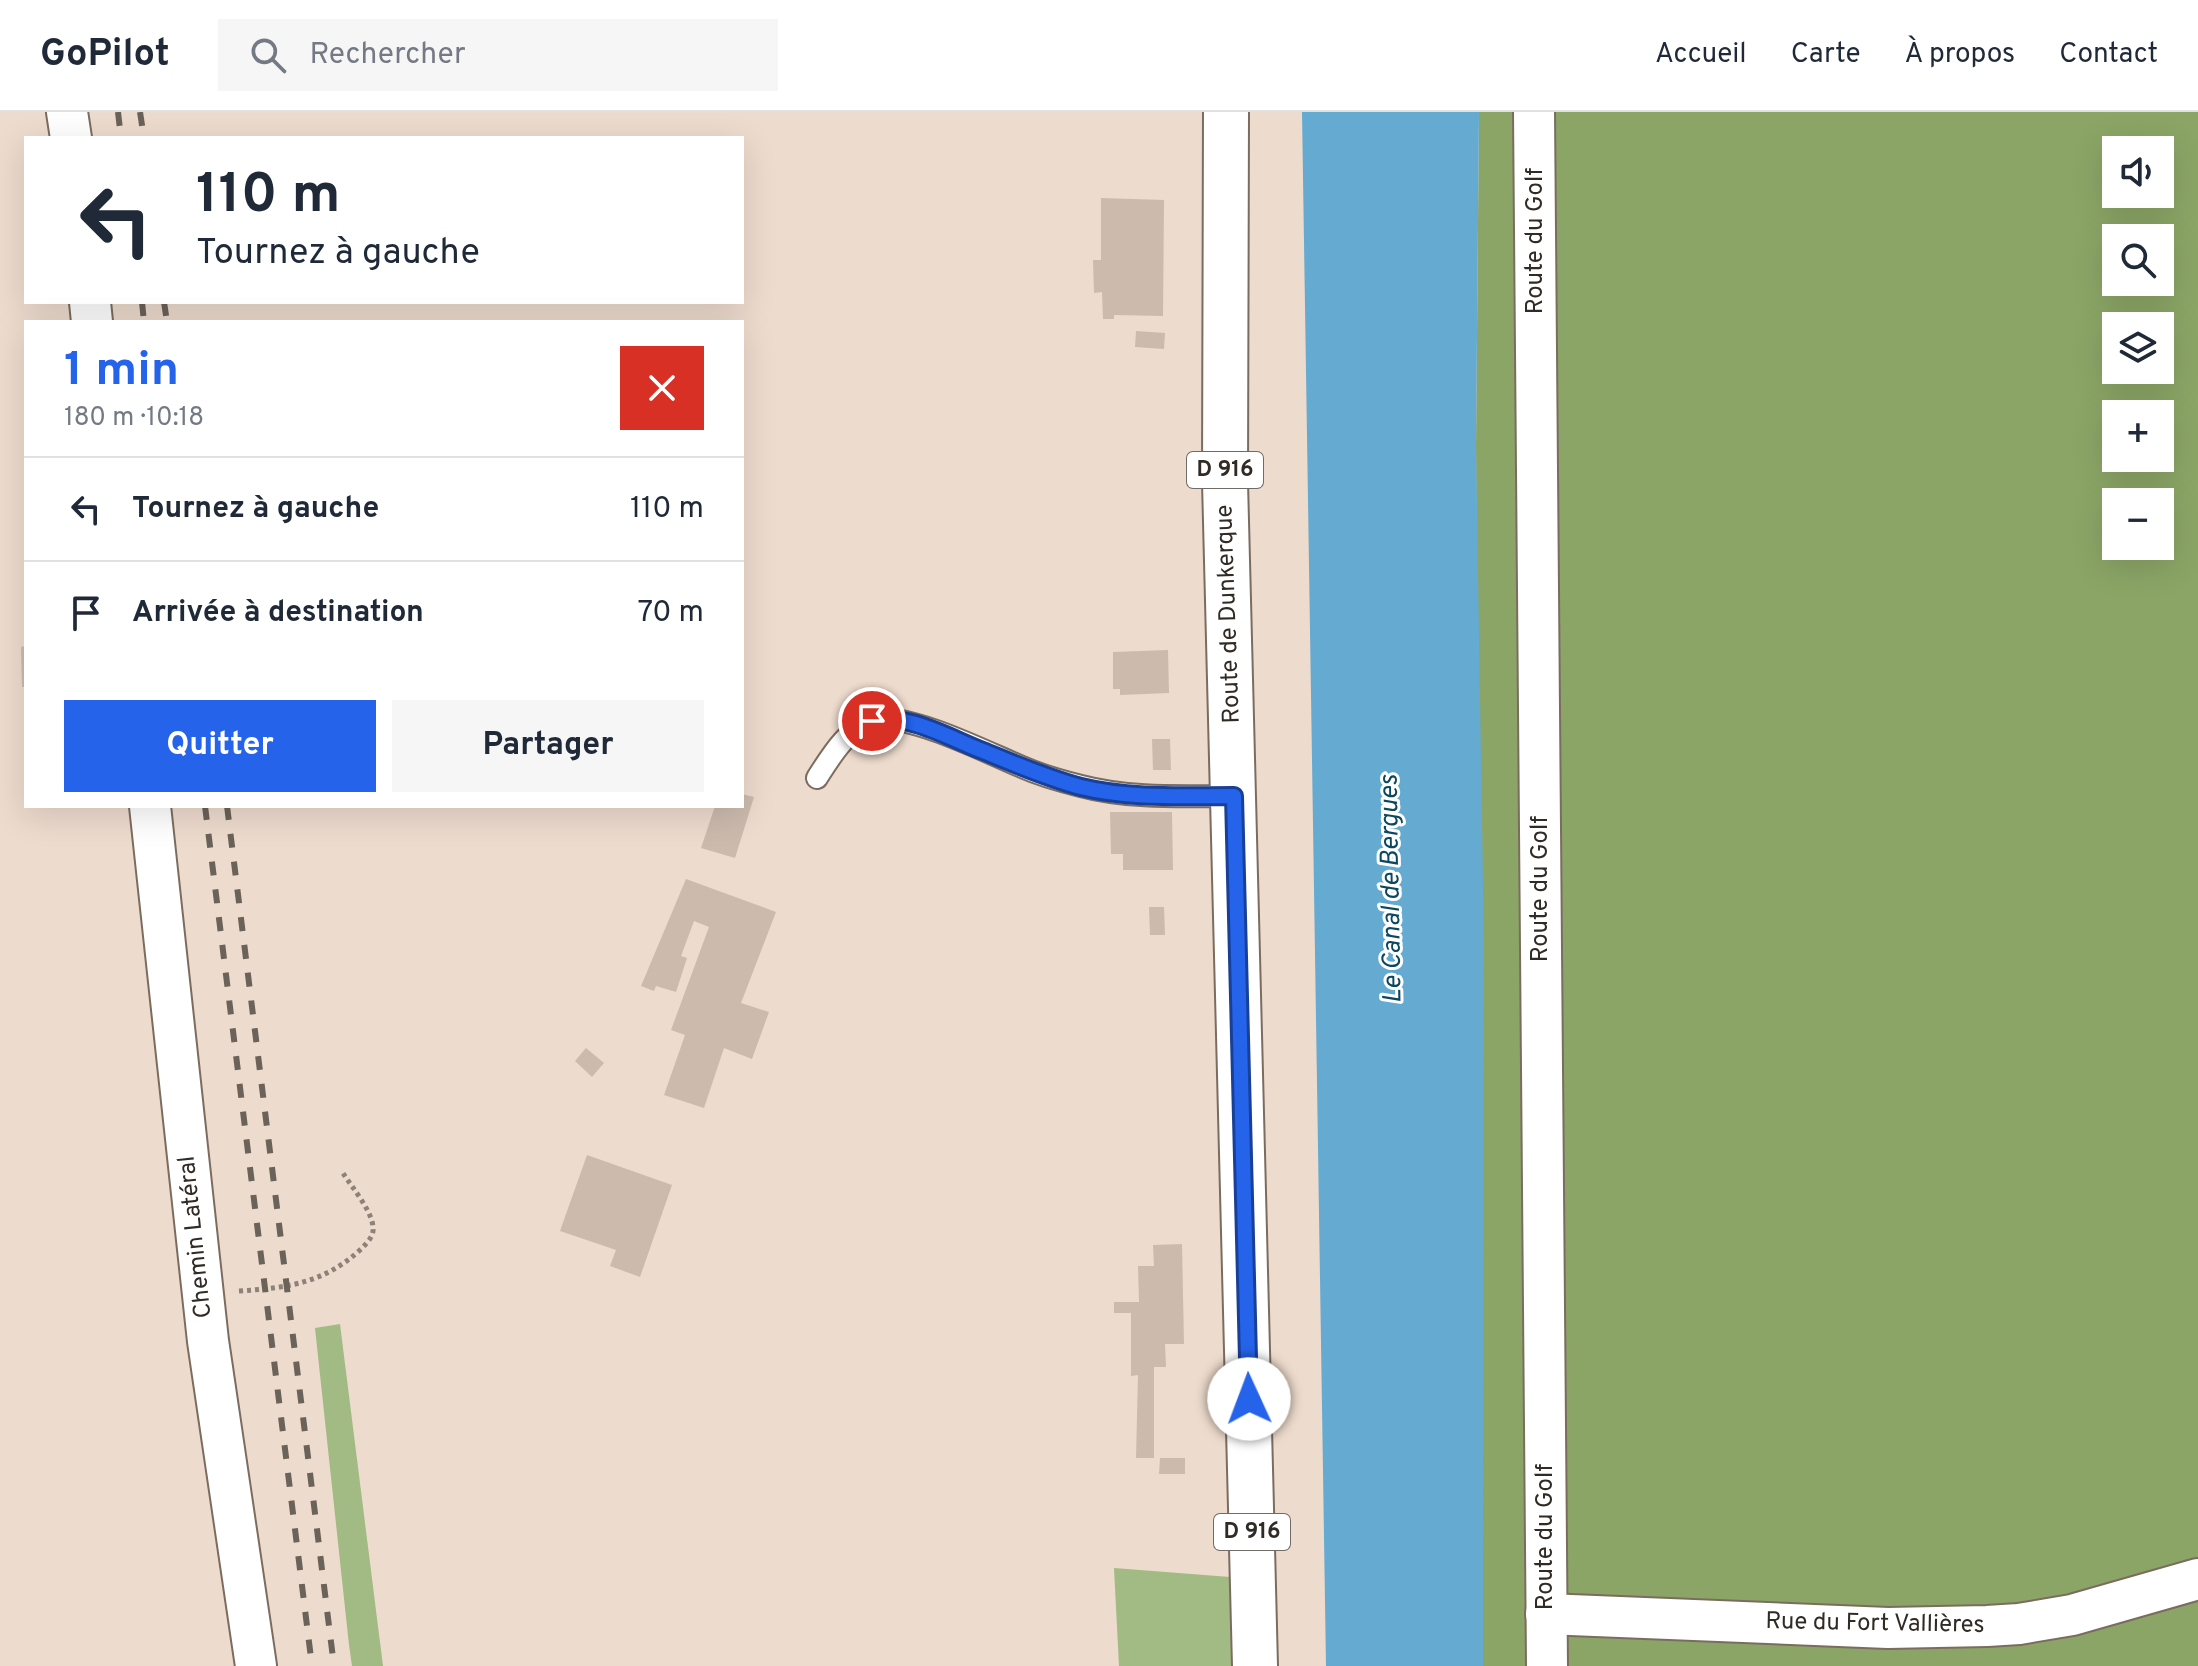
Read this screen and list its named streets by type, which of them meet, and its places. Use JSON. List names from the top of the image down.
{
  "streets": {
    "main road": ["D 916", "Route de Dunkerque"],
    "street": ["Route du Golf", "Chemin Latéral", "Rue du Fort Vallières"]
  },
  "crossings": [
    ["Route du Golf", "Rue du Fort Vallières"],
    ["D 916", "Route de Dunkerque"]
  ],
  "water": ["Le Canal de Bergues"],
  "page": {
    "header": "GoPilot",
    "search": "Rechercher",
    "nav": [
      "Accueil",
      "Carte",
      "À propos",
      "Contact"
    ],
    "map_buttons": ["+", "−"],
    "turn": ["110 m", "Tournez à gauche"],
    "heading": ["1 min", "180 m · 10:18"],
    "list": [
      {
        "name": "Tournez à gauche",
        "value": "110 m"
      },
      {
        "name": "Arrivée à destination",
        "value": "70 m"
      }
    ],
    "buttons": ["Quitter", "Partager"]
  }
}
